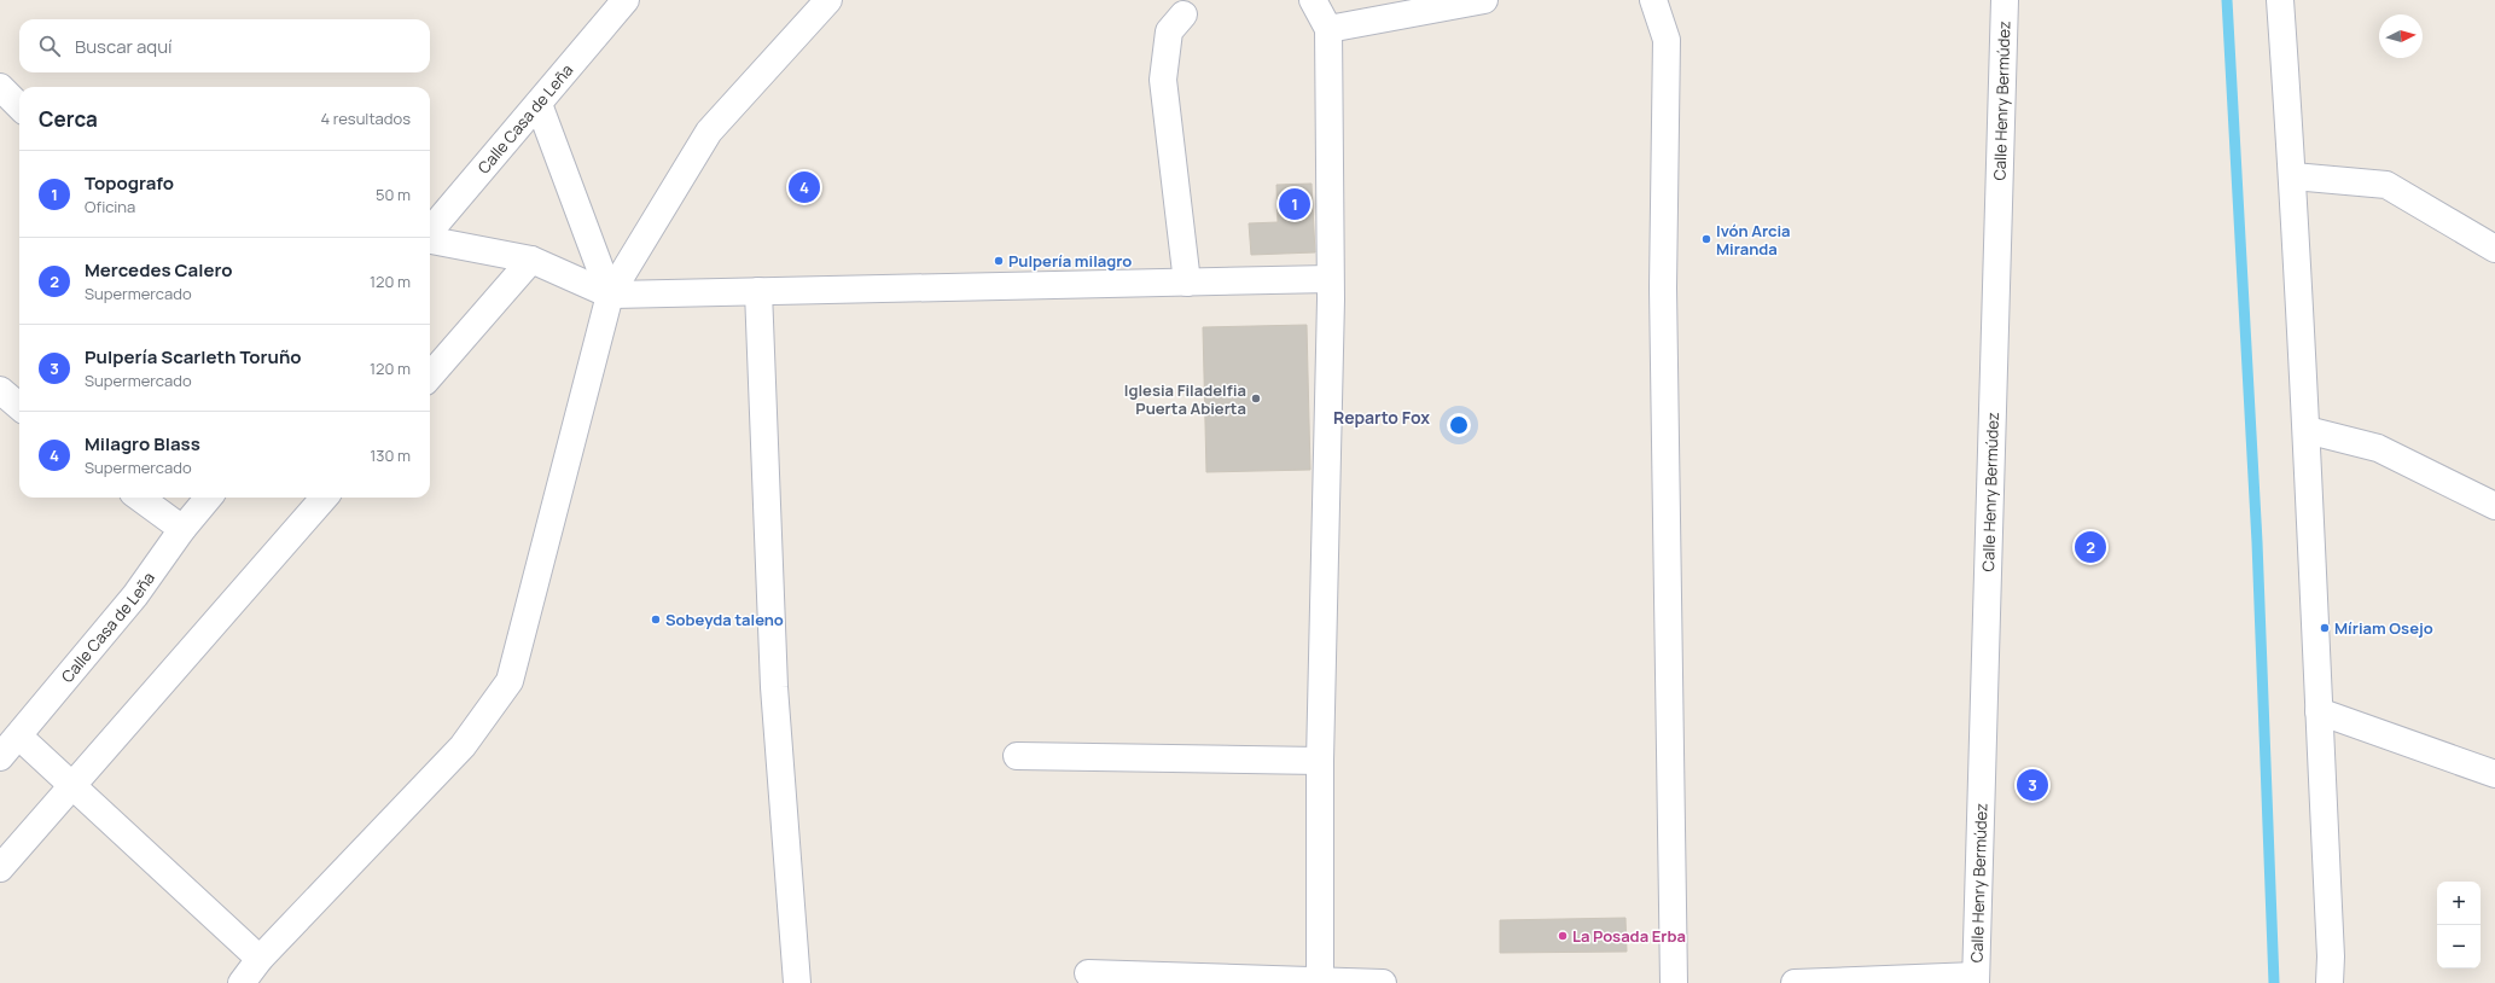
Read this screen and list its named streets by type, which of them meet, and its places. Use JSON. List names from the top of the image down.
{
  "streets": {
    "street": ["Calle Henry Bermúdez", "Calle Casa de Leña"]
  },
  "districts": ["Reparto Fox"],
  "places": [
    "Ivón Arcia Miranda",
    "Pulpería milagro",
    "Iglesia Filadelfia Puerta Abierta",
    "Sobeyda taleno",
    "Míriam Osejo",
    "La Posada Erba"
  ],
  "north": "right",
  "page": {
    "search": "Buscar aquí",
    "heading": ["Cerca", "4 resultados"],
    "list": [
      {
        "mark": "1",
        "name": "Topografo",
        "note": "Oficina",
        "value": "50 m"
      },
      {
        "mark": "2",
        "name": "Mercedes Calero",
        "note": "Supermercado",
        "value": "120 m"
      },
      {
        "mark": "3",
        "name": "Pulpería Scarleth Toruño",
        "note": "Supermercado",
        "value": "120 m"
      },
      {
        "mark": "4",
        "name": "Milagro Blass",
        "note": "Supermercado",
        "value": "130 m"
      }
    ],
    "pins": [
      "4",
      "1",
      "2",
      "3"
    ],
    "map_buttons": ["+", "−"]
  }
}
